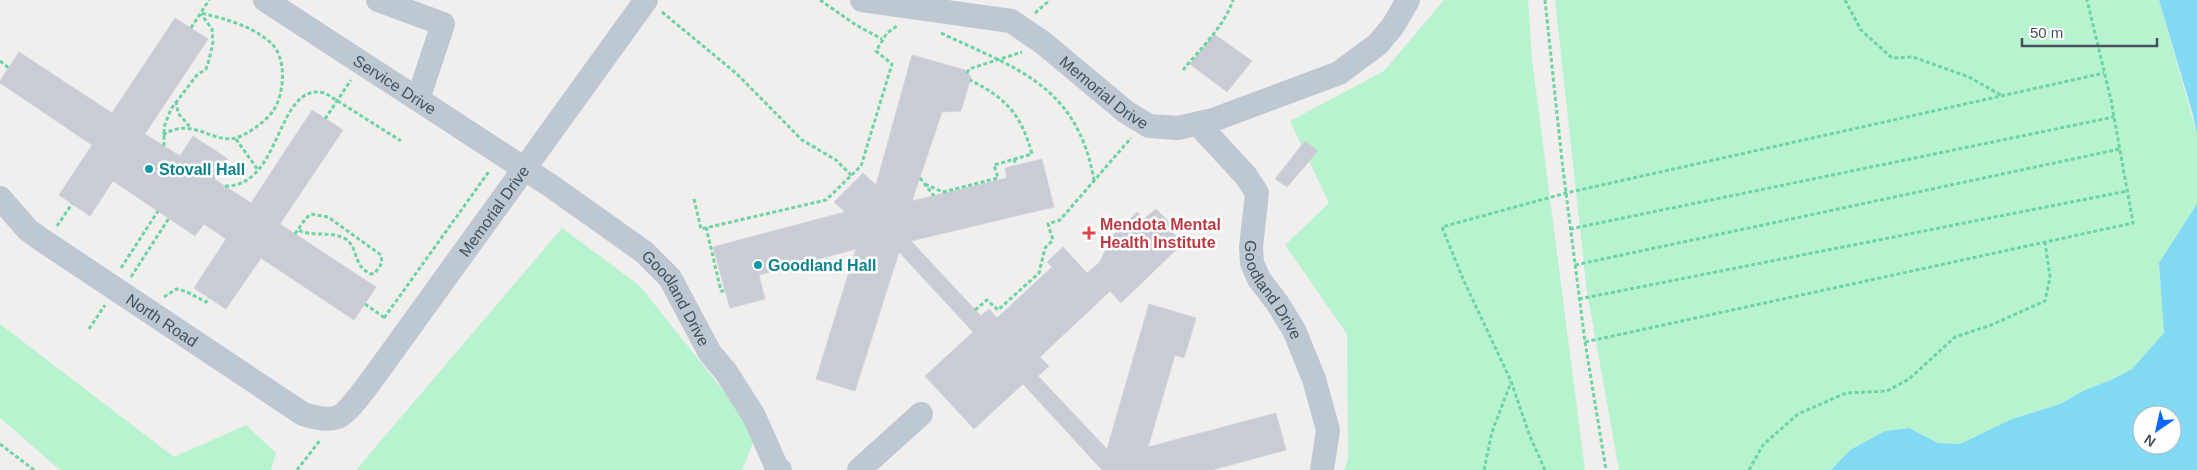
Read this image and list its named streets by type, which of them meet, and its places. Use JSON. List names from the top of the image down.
{
  "streets": {
    "lane": [
      "Service Drive",
      "Memorial Drive",
      "Goodland Drive",
      "North Road"
    ]
  },
  "crossings": [
    ["Service Drive", "Memorial Drive"],
    ["Service Drive", "Goodland Drive"],
    ["Memorial Drive", "Goodland Drive"],
    ["Memorial Drive", "North Road"]
  ],
  "places": {
    "other": ["Stovall Hall", "Goodland Hall"],
    "health": ["Mendota Mental Health Institute"]
  },
  "scale_bar": "50 m",
  "north": "bottom left"
}
